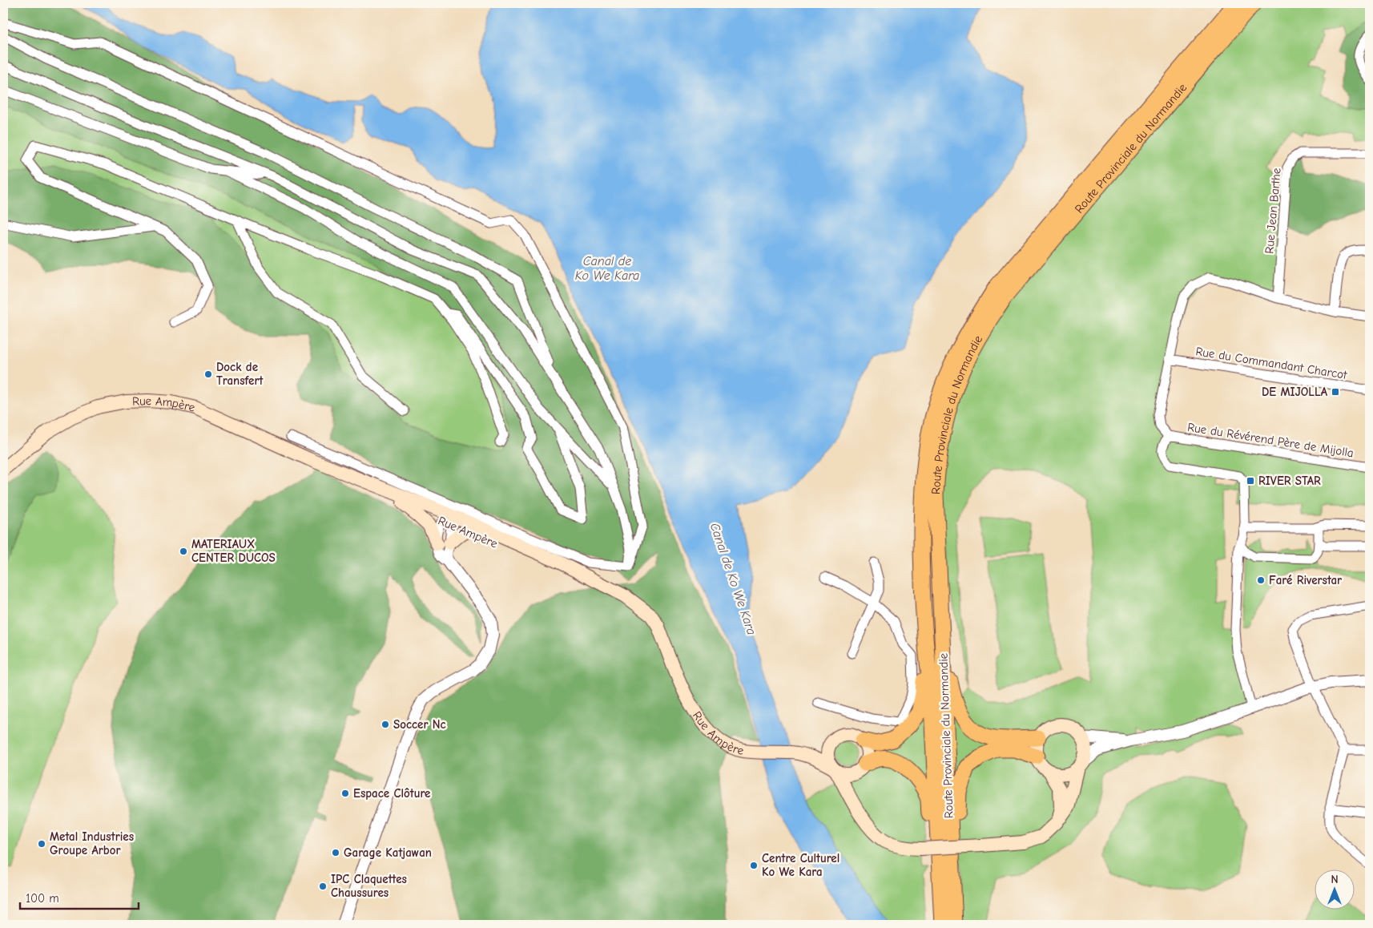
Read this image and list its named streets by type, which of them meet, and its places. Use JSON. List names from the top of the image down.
{
  "streets": {
    "highway": ["Route Provinciale du Normandie"],
    "main road": ["Rue Ampère"],
    "street": ["Rue Jean Barthe", "Rue du Commandant Charcot", "Rue du Révérend Père de Mijolla"]
  },
  "water": ["Canal de Ko We Kara"],
  "places": {
    "other": [
      "Dock de Transfert",
      "MATERIAUX CENTER DUCOS",
      "Faré Riverstar",
      "Soccer Nc",
      "Espace Clôture",
      "Metal Industries Groupe Arbor",
      "Garage Katjawan",
      "Centre Culturel Ko We Kara",
      "IPC Claquettes Chaussures"
    ],
    "transit": ["DE MIJOLLA", "RIVER STAR"]
  },
  "scale_bar": "100 m",
  "north": "top"
}
